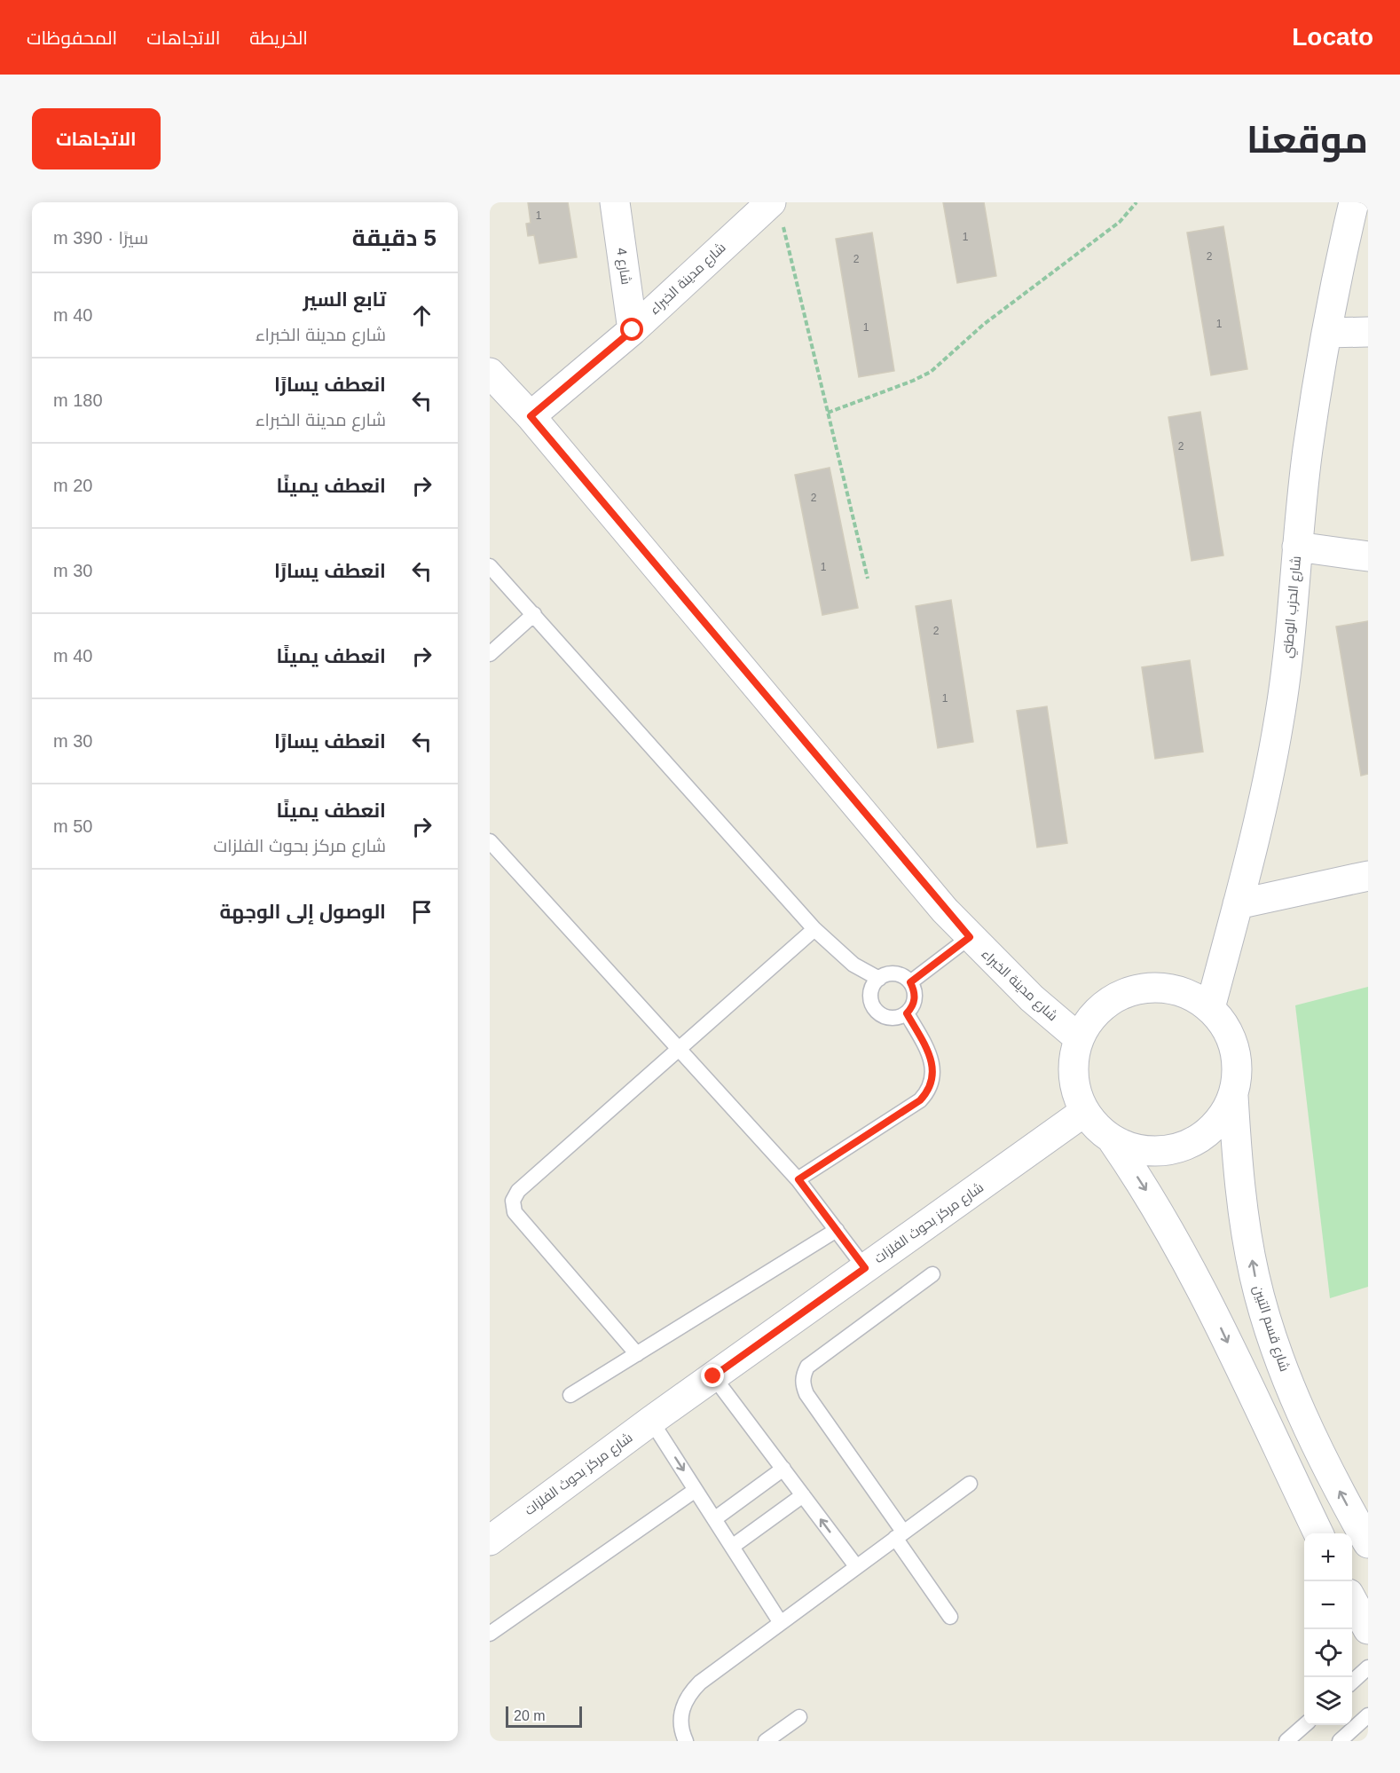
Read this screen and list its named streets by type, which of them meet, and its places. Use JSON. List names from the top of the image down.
{
  "streets": {
    "street": [
      "شارع 4",
      "شارع مدينة الخبراء",
      "شارع الحزب الوطني",
      "شارع مركز بحوث الفلزات",
      "شارع قسم التبين"
    ]
  },
  "crossings": [
    ["شارع 4", "شارع مدينة الخبراء"],
    ["شارع مدينة الخبراء", "شارع الحزب الوطني"],
    ["شارع مدينة الخبراء", "شارع مركز بحوث الفلزات"],
    ["شارع مدينة الخبراء", "شارع قسم التبين"],
    ["شارع الحزب الوطني", "شارع مركز بحوث الفلزات"],
    ["شارع الحزب الوطني", "شارع قسم التبين"],
    ["شارع مركز بحوث الفلزات", "شارع قسم التبين"]
  ],
  "house_numbers": [
    "1",
    "1",
    "2",
    "2",
    "1",
    "1",
    "2",
    "2",
    "1",
    "2",
    "1"
  ],
  "scale_bar": "20 m",
  "page": {
    "header": "Locato",
    "nav": ["الخريطة", "الاتجاهات", "المحفوظات"],
    "title": "موقعنا",
    "buttons": "الاتجاهات",
    "heading": ["5 دقيقة", "سيرًا · 390 m"],
    "list": [
      ["تابع السير", "شارع مدينة الخبراء", "40 m"],
      ["انعطف يسارًا", "شارع مدينة الخبراء", "180 m"],
      ["انعطف يمينًا", "20 m"],
      ["انعطف يسارًا", "30 m"],
      ["انعطف يمينًا", "40 m"],
      ["انعطف يسارًا", "30 m"],
      ["انعطف يمينًا", "شارع مركز بحوث الفلزات", "50 m"],
      "الوصول إلى الوجهة"
    ],
    "map_buttons": ["+", "−"],
    "scale": "20 m"
  }
}
